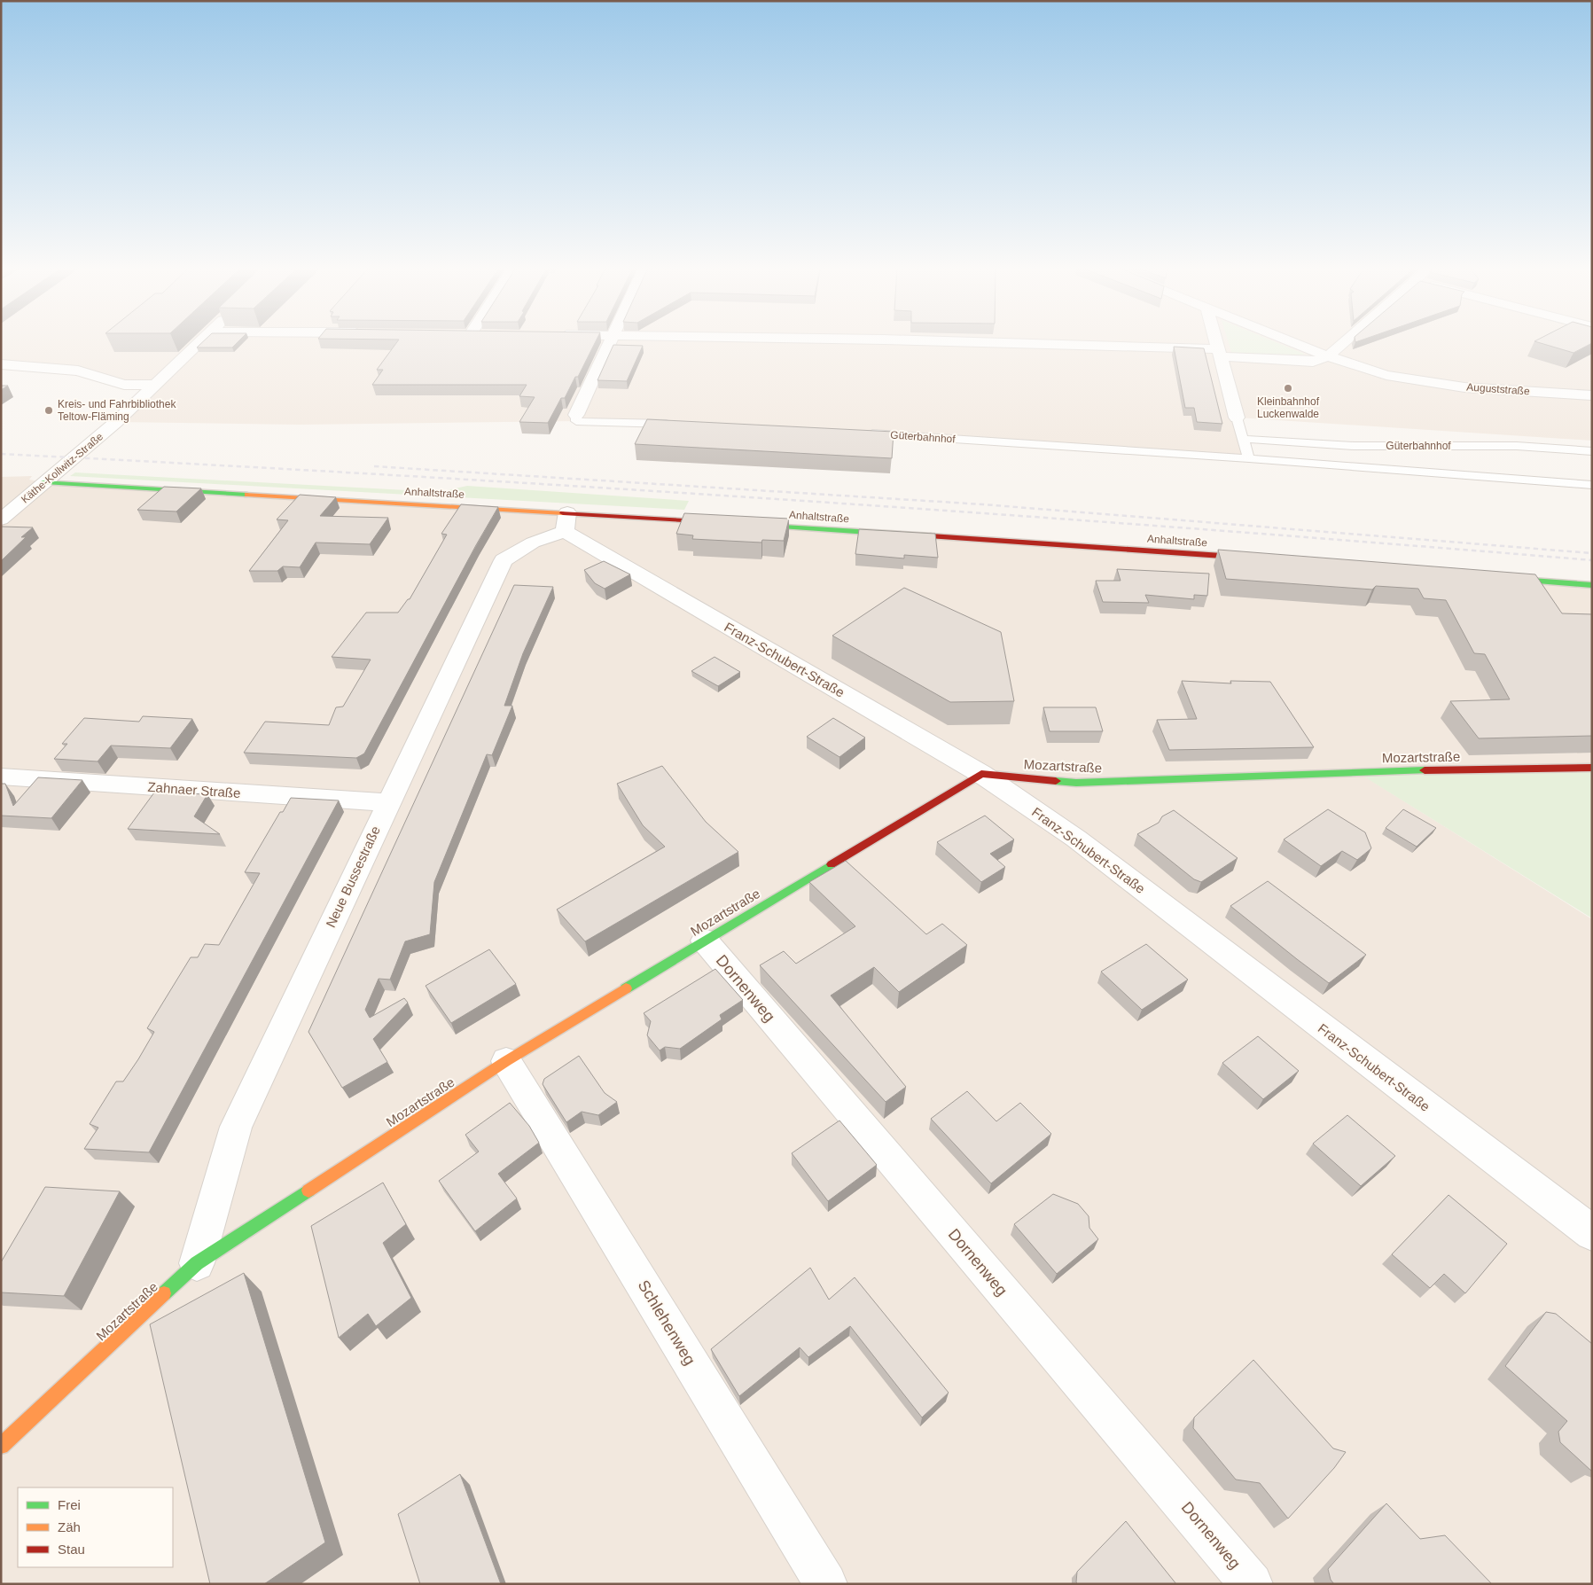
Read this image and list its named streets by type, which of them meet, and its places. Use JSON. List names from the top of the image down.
{
  "streets": {
    "street": [
      "Auguststraße",
      "Käthe-Kollwitz-Straße",
      "Anhaltstraße",
      "Franz-Schubert-Straße",
      "Mozartstraße",
      "Zahnaer Straße",
      "Neue Bussestraße",
      "Dornenweg",
      "Schlehenweg"
    ],
    "lane": ["Güterbahnhof"]
  },
  "crossings": [
    ["Käthe-Kollwitz-Straße", "Anhaltstraße"],
    ["Anhaltstraße", "Franz-Schubert-Straße"],
    ["Anhaltstraße", "Neue Bussestraße"],
    ["Franz-Schubert-Straße", "Mozartstraße"],
    ["Franz-Schubert-Straße", "Neue Bussestraße"],
    ["Mozartstraße", "Neue Bussestraße"],
    ["Mozartstraße", "Dornenweg"],
    ["Mozartstraße", "Schlehenweg"],
    ["Zahnaer Straße", "Neue Bussestraße"]
  ],
  "places": ["Kleinbahnhof Luckenwalde", "Kreis- und Fahrbibliothek Teltow-Fläming"],
  "legend": ["Frei", "Zäh", "Stau"]
}
